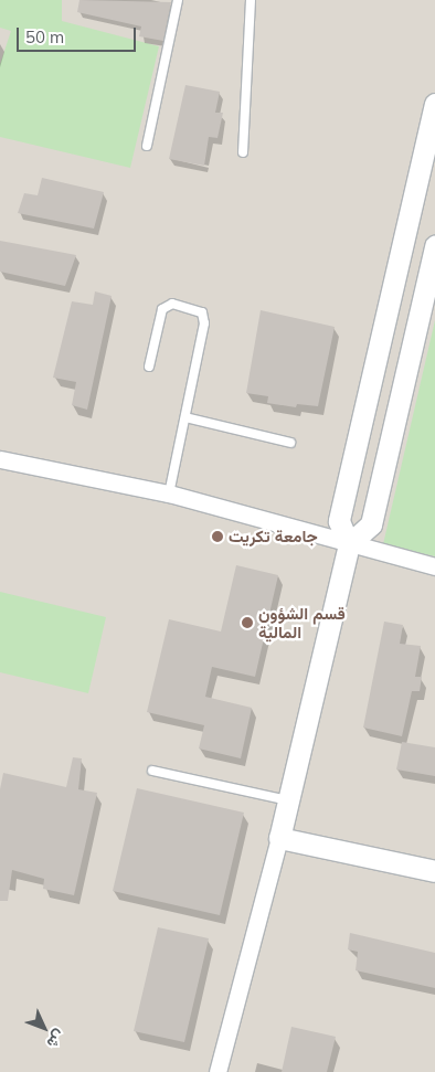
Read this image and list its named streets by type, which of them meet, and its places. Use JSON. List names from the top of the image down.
{
  "places": ["جامعة تكريت", "قسم الشؤون المالية"],
  "scale_bar": "50 m",
  "north": "bottom right"
}
